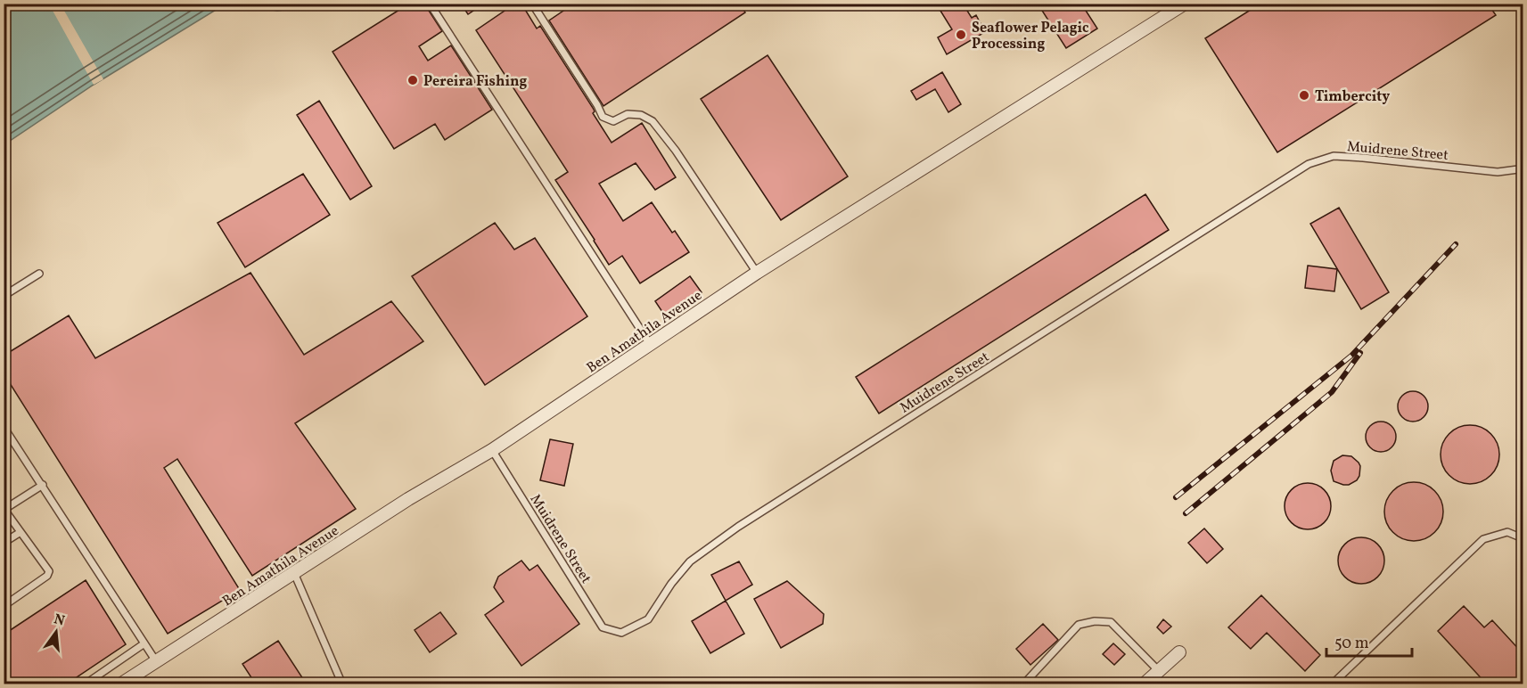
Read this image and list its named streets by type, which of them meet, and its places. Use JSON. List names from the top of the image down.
{
  "streets": {
    "street": ["Ben Amathila Avenue"],
    "lane": ["Muidrene Street"]
  },
  "crossings": [
    ["Muidrene Street", "Ben Amathila Avenue"]
  ],
  "places": ["Seaflower Pelagic Processing", "Pereira Fishing", "Timbercity"],
  "scale_bar": "50 m",
  "north": "top"
}
